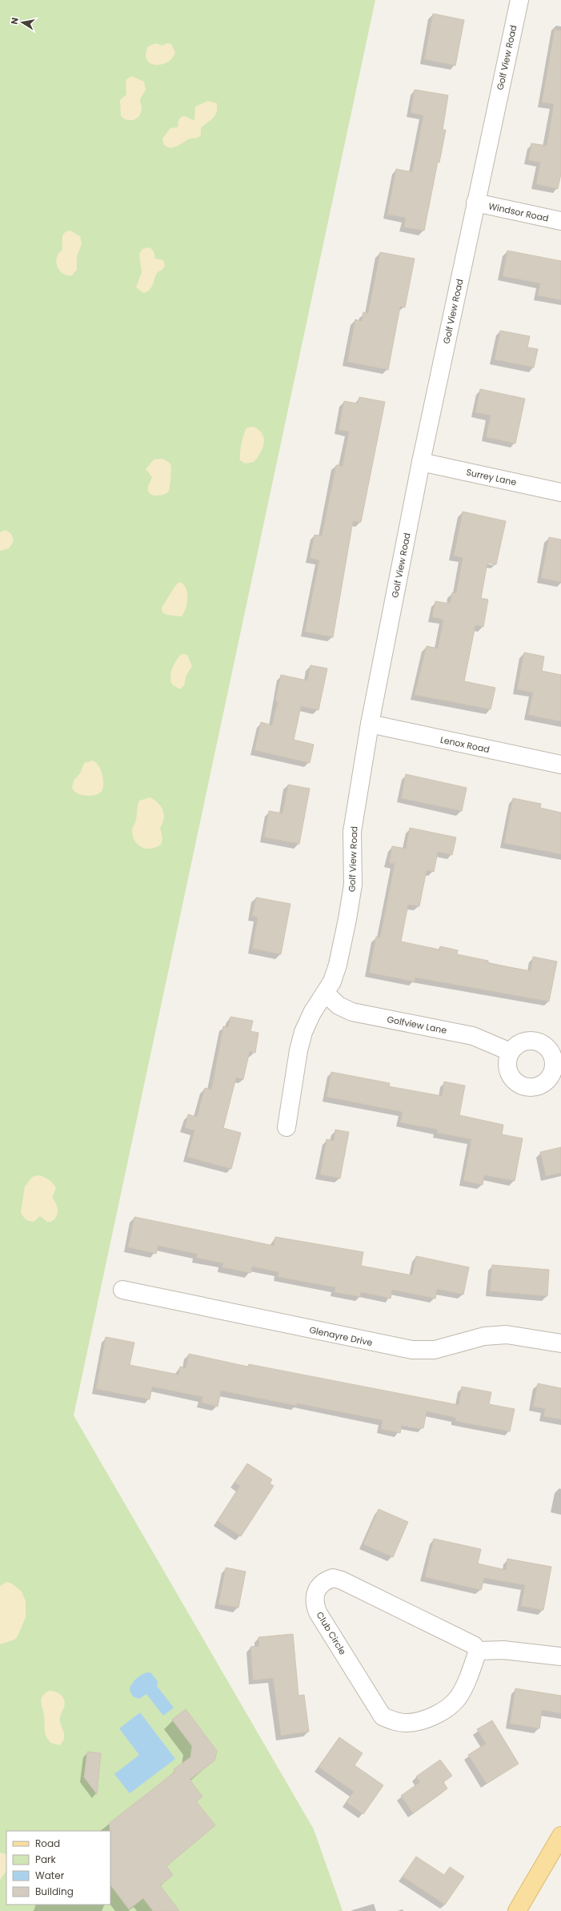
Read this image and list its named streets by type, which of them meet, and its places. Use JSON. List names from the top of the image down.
{
  "streets": {
    "street": [
      "Golf View Road",
      "Windsor Road",
      "Surrey Lane",
      "Lenox Road",
      "Golfview Lane",
      "Glenayre Drive",
      "Club Circle"
    ]
  },
  "crossings": [
    ["Golf View Road", "Windsor Road"],
    ["Golf View Road", "Surrey Lane"],
    ["Golf View Road", "Lenox Road"],
    ["Golf View Road", "Golfview Lane"]
  ],
  "legend": [
    "Road",
    "Park",
    "Water",
    "Building"
  ],
  "north": "left"
}
